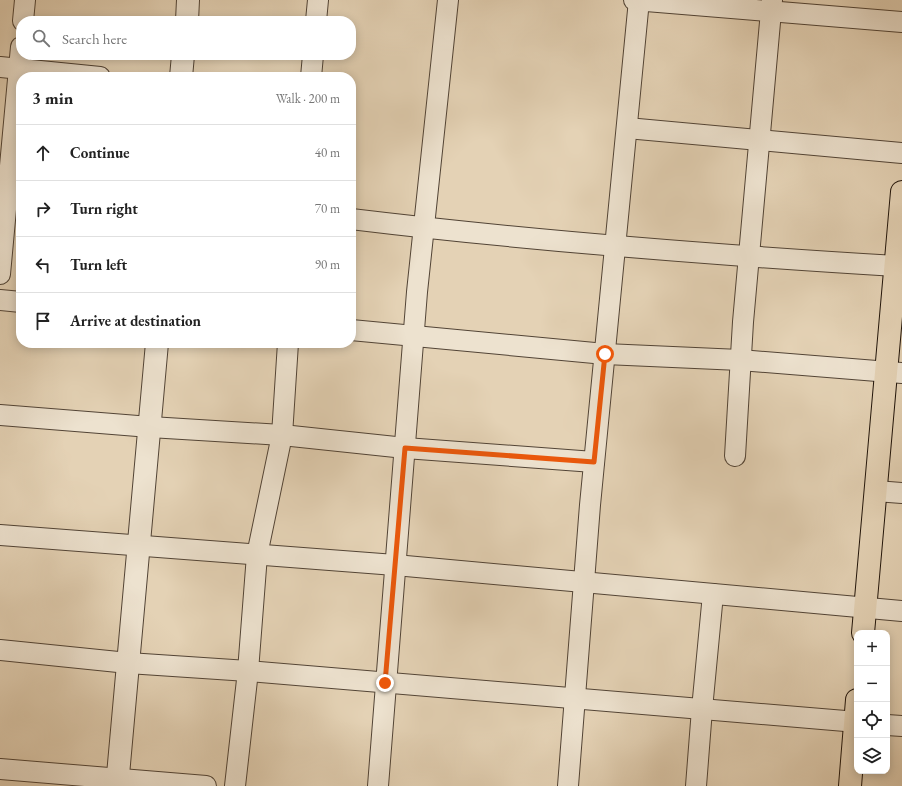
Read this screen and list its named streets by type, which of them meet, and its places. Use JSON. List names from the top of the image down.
{
  "page": {
    "search": "Search here",
    "heading": ["3 min", "Walk · 200 m"],
    "list": [
      ["Continue", "40 m"],
      ["Turn right", "70 m"],
      ["Turn left", "90 m"],
      "Arrive at destination"
    ],
    "map_buttons": ["+", "−"]
  }
}
